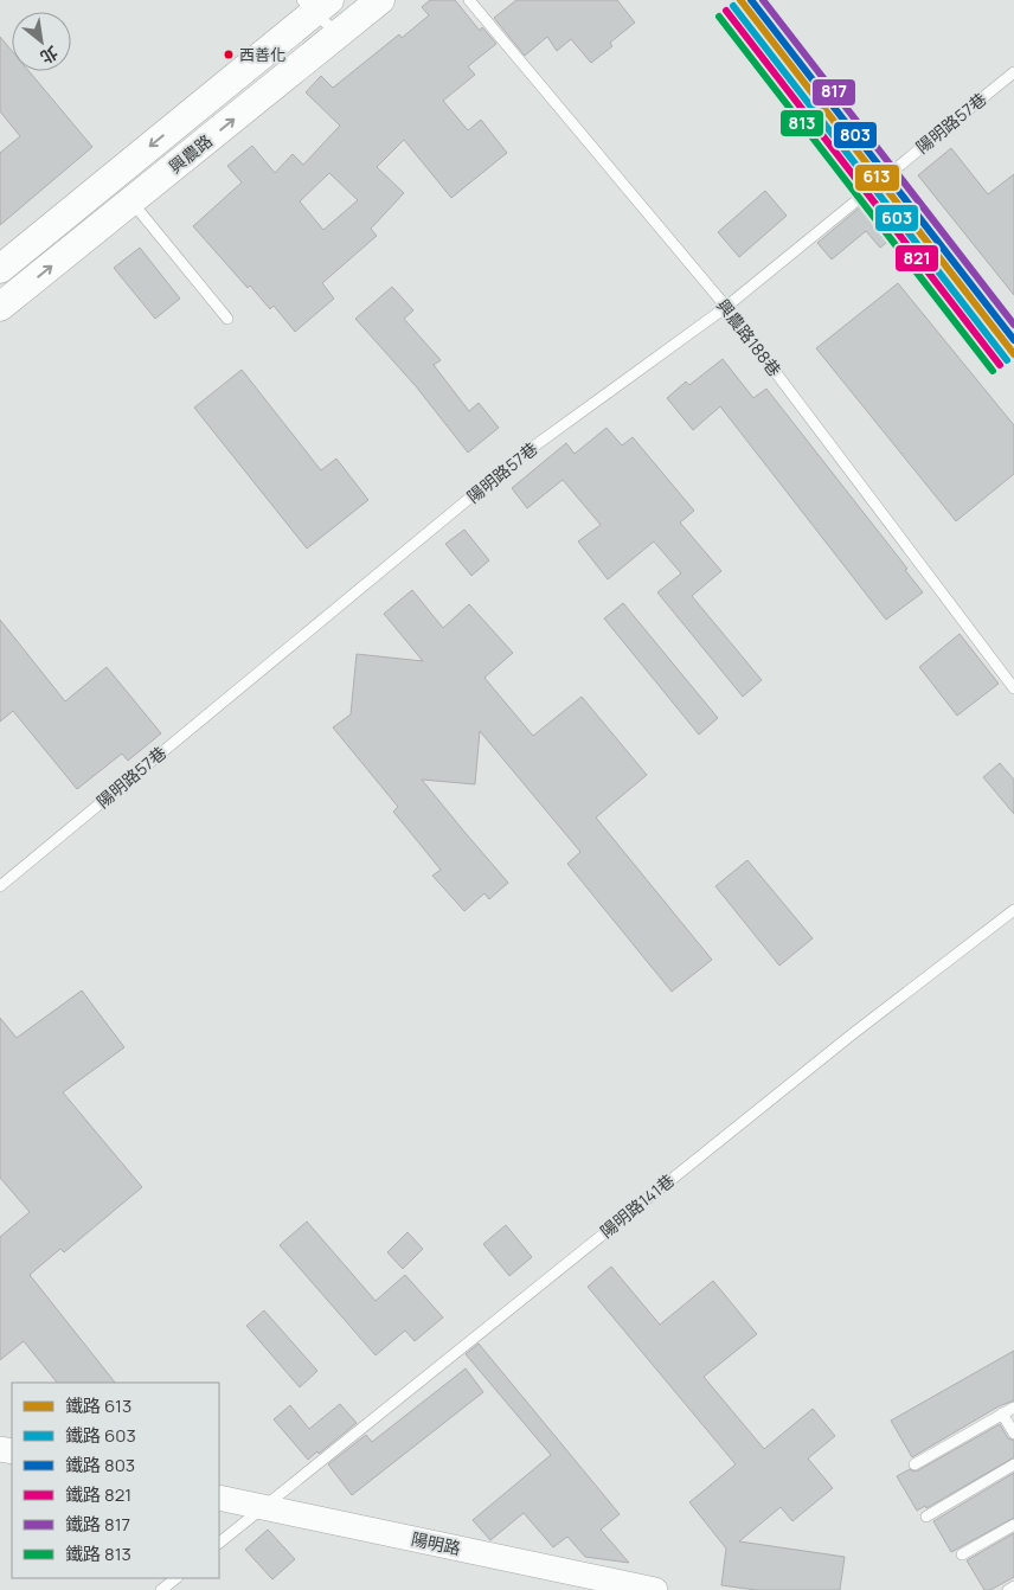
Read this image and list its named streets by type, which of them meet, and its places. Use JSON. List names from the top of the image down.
{
  "streets": {
    "main road": ["興農路"],
    "street": ["陽明路"],
    "lane": ["陽明路57巷", "興農路188巷", "陽明路141巷"]
  },
  "crossings": [
    ["陽明路57巷", "興農路188巷"],
    ["陽明路141巷", "陽明路"]
  ],
  "places": ["西善化"],
  "lines": [
    "rail line 613",
    "rail line 803",
    "rail line 817",
    "rail line 603",
    "rail line 821",
    "rail line 813"
  ],
  "legend": [
    "鐵路 613",
    "鐵路 603",
    "鐵路 803",
    "鐵路 821",
    "鐵路 817",
    "鐵路 813"
  ],
  "north": "bottom right"
}
